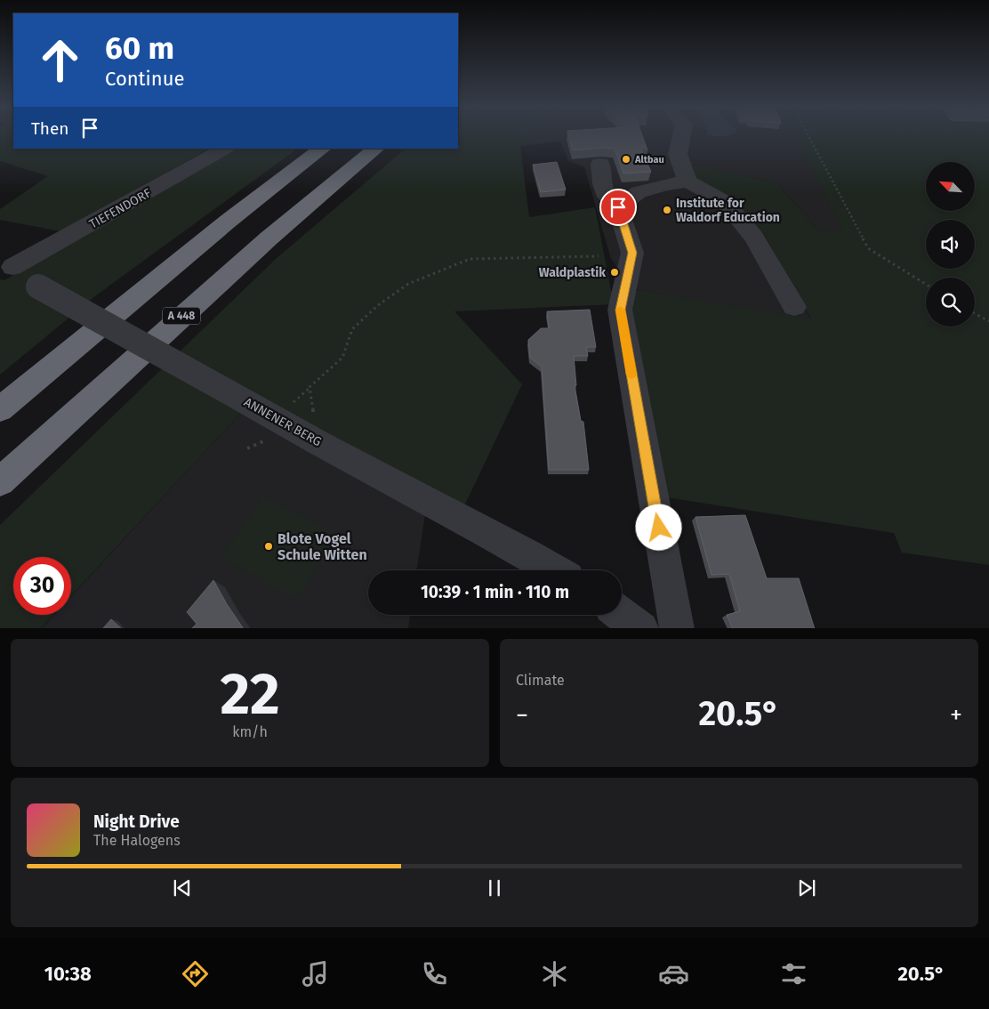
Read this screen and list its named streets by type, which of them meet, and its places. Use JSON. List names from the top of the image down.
{
  "streets": {
    "highway": ["A 448"],
    "street": ["TIEFENDORF", "ANNENER BERG"]
  },
  "crossings": [
    ["TIEFENDORF", "ANNENER BERG"]
  ],
  "places": [
    "Altbau",
    "Institute for Waldorf Education",
    "Waldplastik",
    "Blote Vogel Schule Witten"
  ],
  "north": "top left",
  "page": {
    "turn": ["60 m", "Continue"],
    "then": "Then",
    "limit": "30",
    "trip": "10:39 · 1 min · 110 m",
    "tile": [
      ["22", "km/h"],
      "Climate"
    ],
    "heat": ["−", "20.5°", "+"],
    "song": ["Night Drive", "The Halogens"],
    "tabs": ["10:38", "20.5°"]
  }
}
